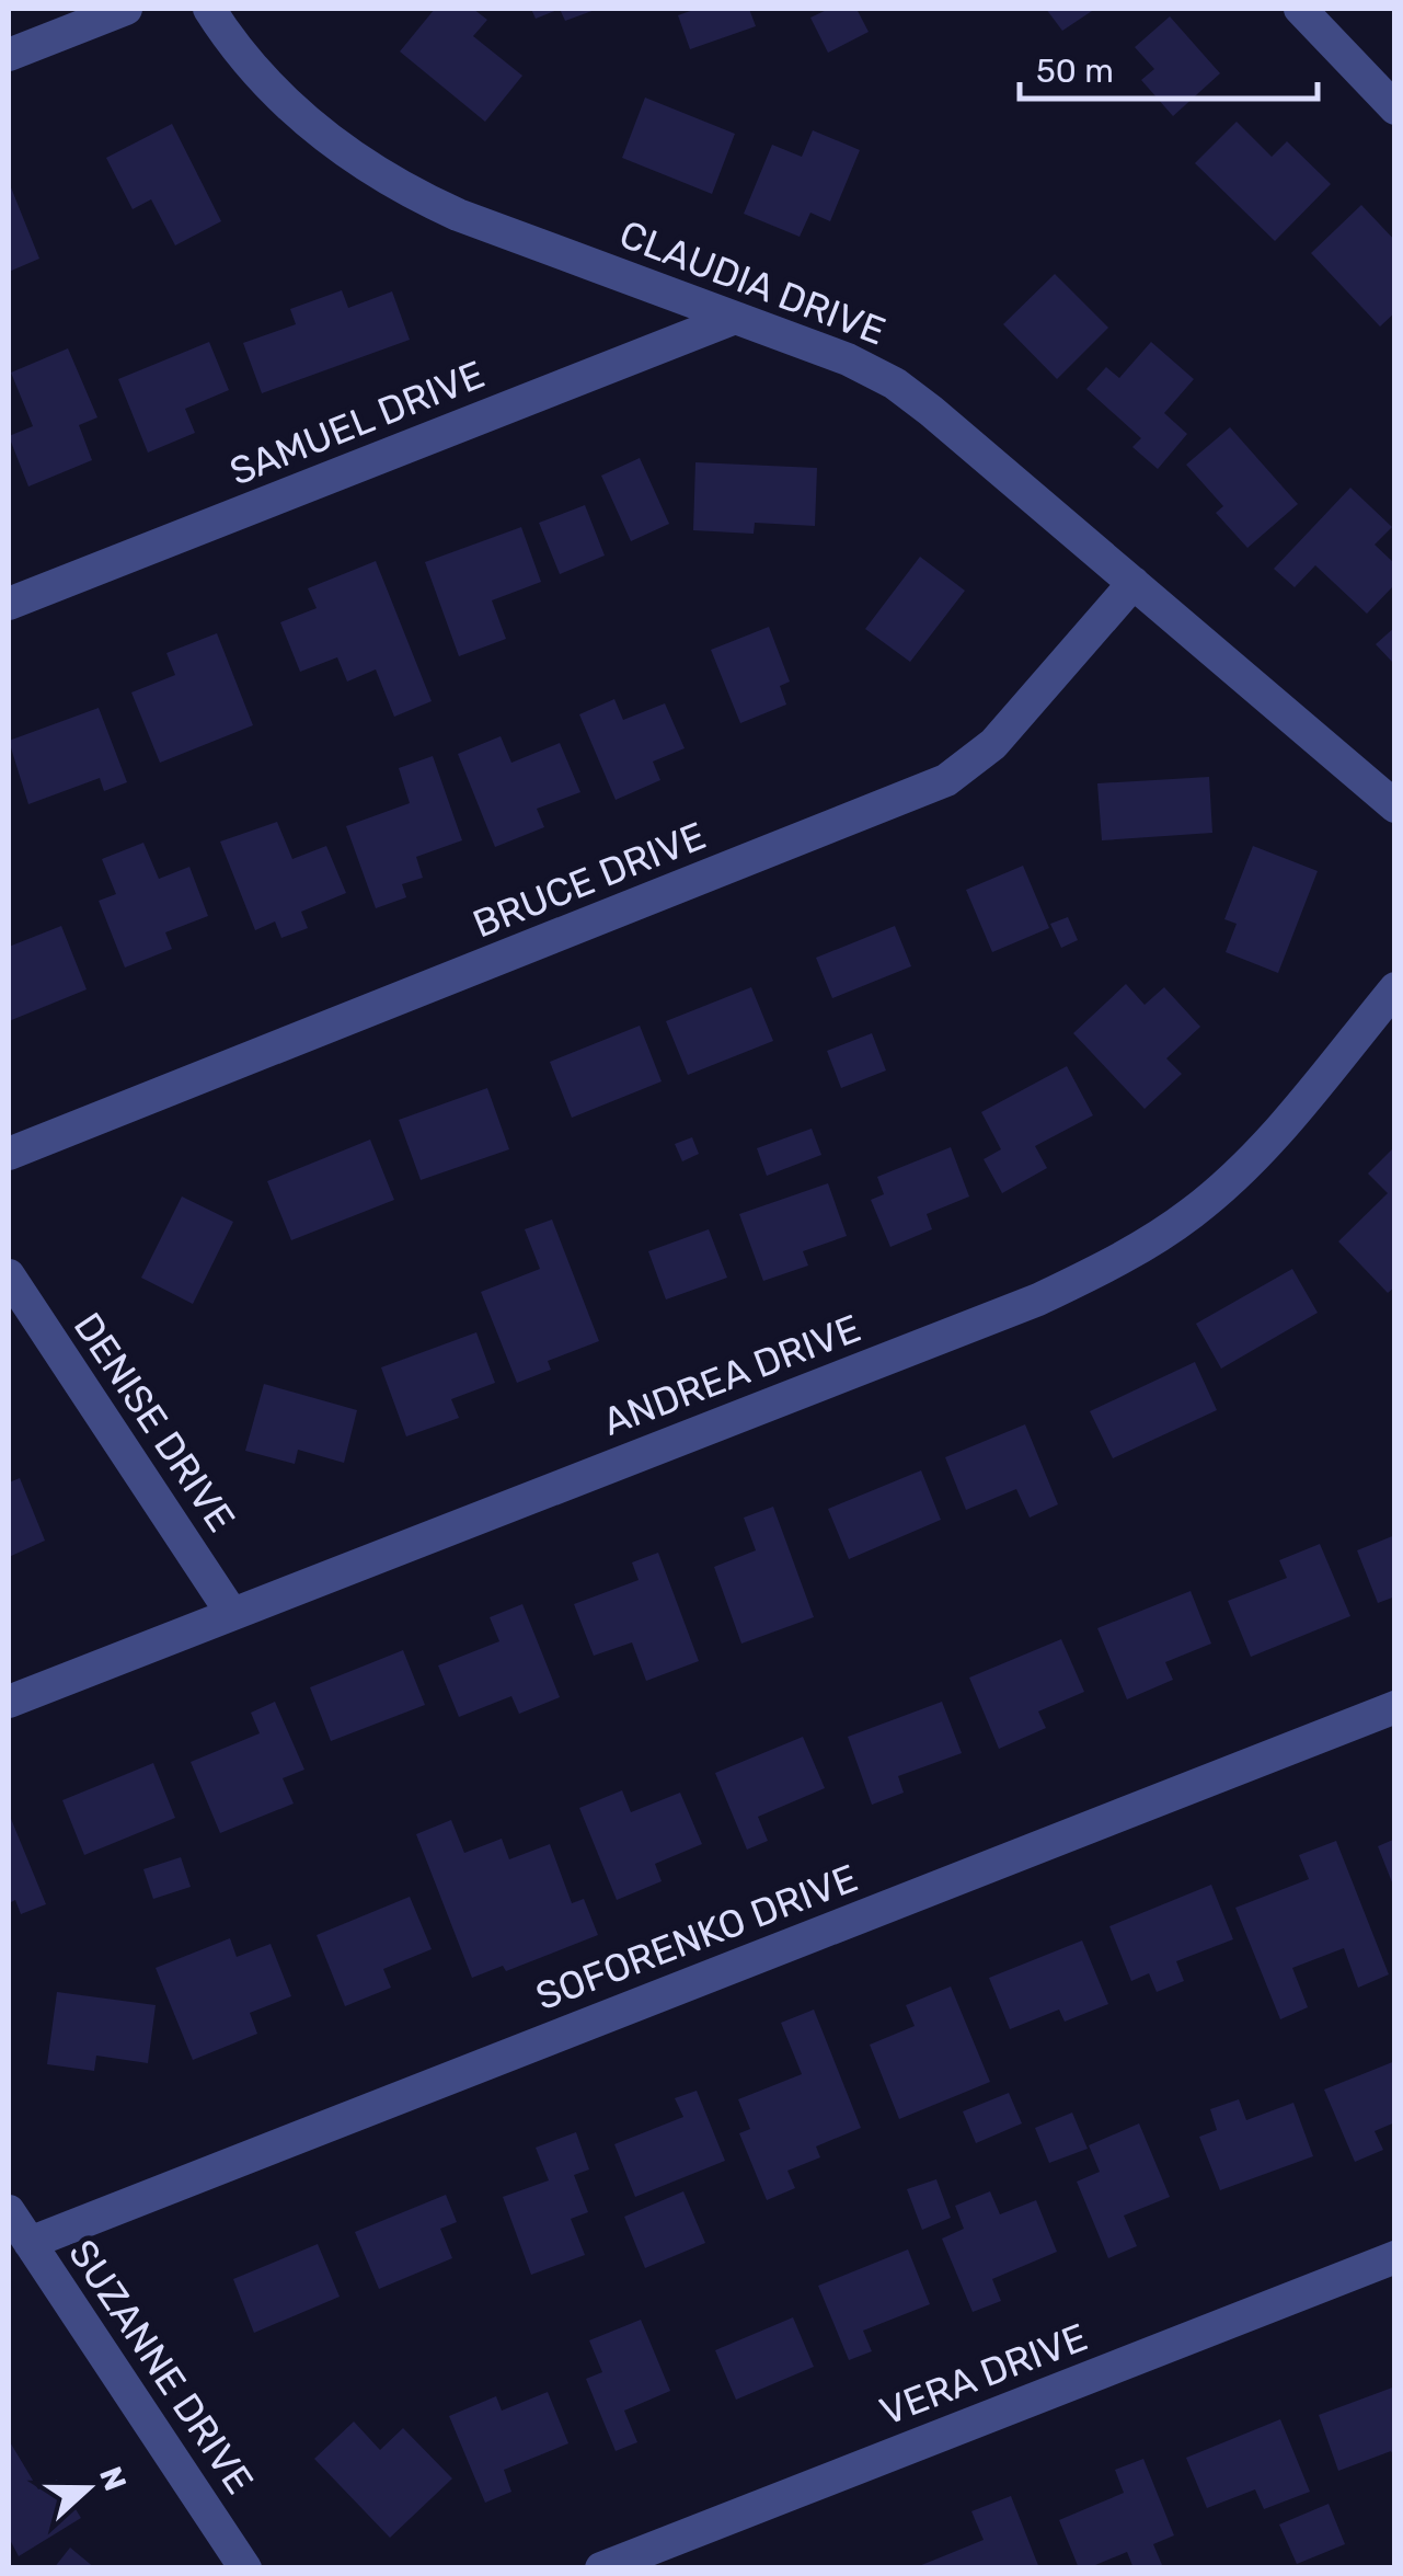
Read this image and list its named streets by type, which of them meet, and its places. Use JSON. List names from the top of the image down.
{
  "streets": {
    "street": [
      "CLAUDIA DRIVE",
      "SAMUEL DRIVE",
      "BRUCE DRIVE",
      "ANDREA DRIVE",
      "DENISE DRIVE",
      "SOFORENKO DRIVE",
      "SUZANNE DRIVE",
      "VERA DRIVE"
    ]
  },
  "crossings": [
    ["CLAUDIA DRIVE", "SAMUEL DRIVE"],
    ["CLAUDIA DRIVE", "BRUCE DRIVE"],
    ["ANDREA DRIVE", "DENISE DRIVE"],
    ["SOFORENKO DRIVE", "SUZANNE DRIVE"]
  ],
  "scale_bar": "50 m",
  "north": "right"
}
